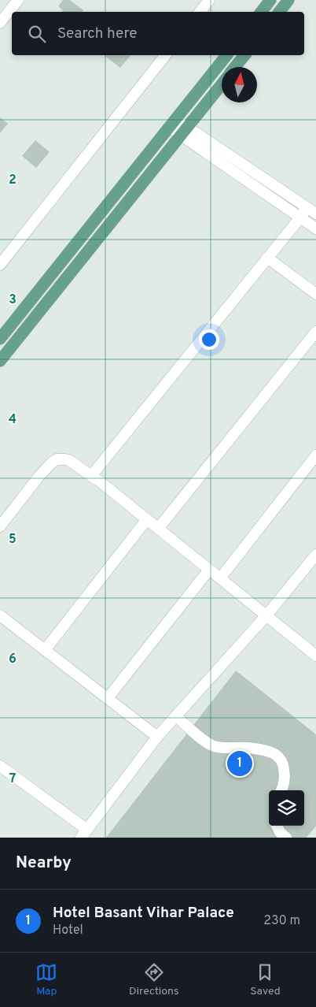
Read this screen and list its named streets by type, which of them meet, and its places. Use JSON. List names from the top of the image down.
{
  "north": "top",
  "page": {
    "search": "Search here",
    "pins": "1",
    "heading": "Nearby",
    "list": [
      {
        "mark": "1",
        "name": "Hotel Basant Vihar Palace",
        "note": "Hotel",
        "value": "230 m"
      }
    ],
    "nav": ["Map", "Directions", "Saved"]
  },
  "grid": {
    "rows": [
      "2",
      "3",
      "4",
      "5",
      "6",
      "7"
    ]
  }
}
